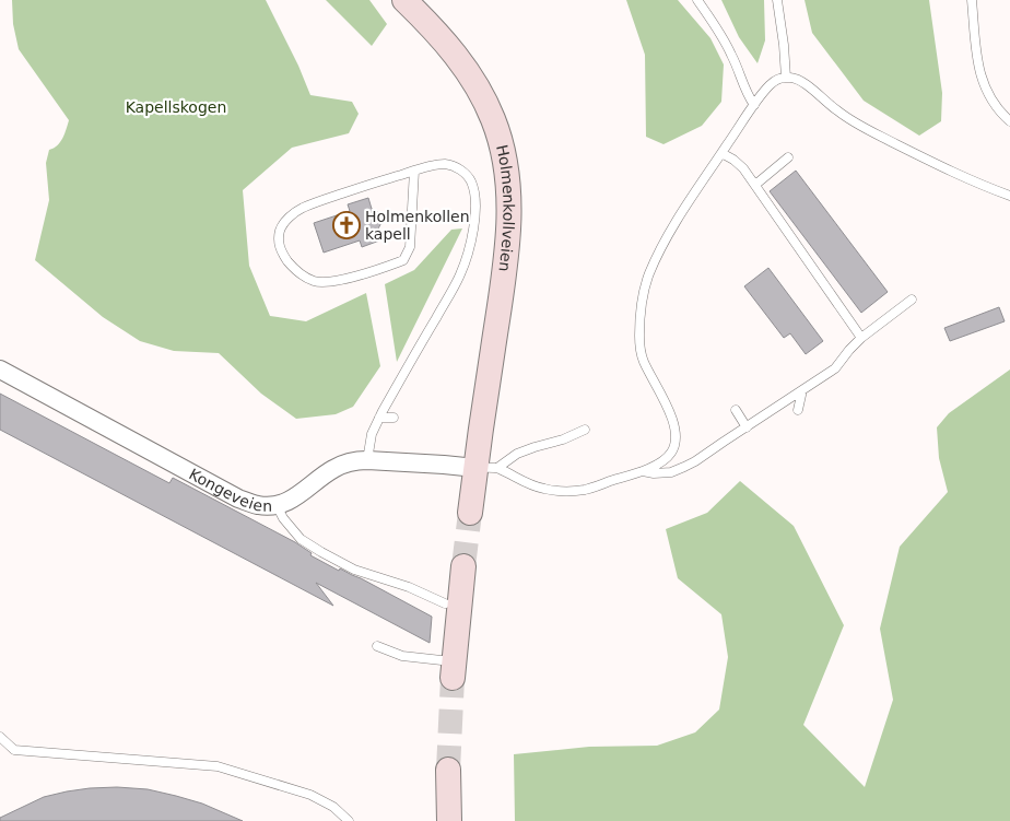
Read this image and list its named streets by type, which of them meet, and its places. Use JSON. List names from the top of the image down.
{
  "streets": {
    "main road": ["Holmenkollveien"],
    "street": ["Kongeveien"]
  },
  "crossings": [
    ["Holmenkollveien", "Kongeveien"]
  ],
  "parks": ["Kapellskogen"],
  "places": {
    "church": ["Holmenkollen kapell"]
  }
}
